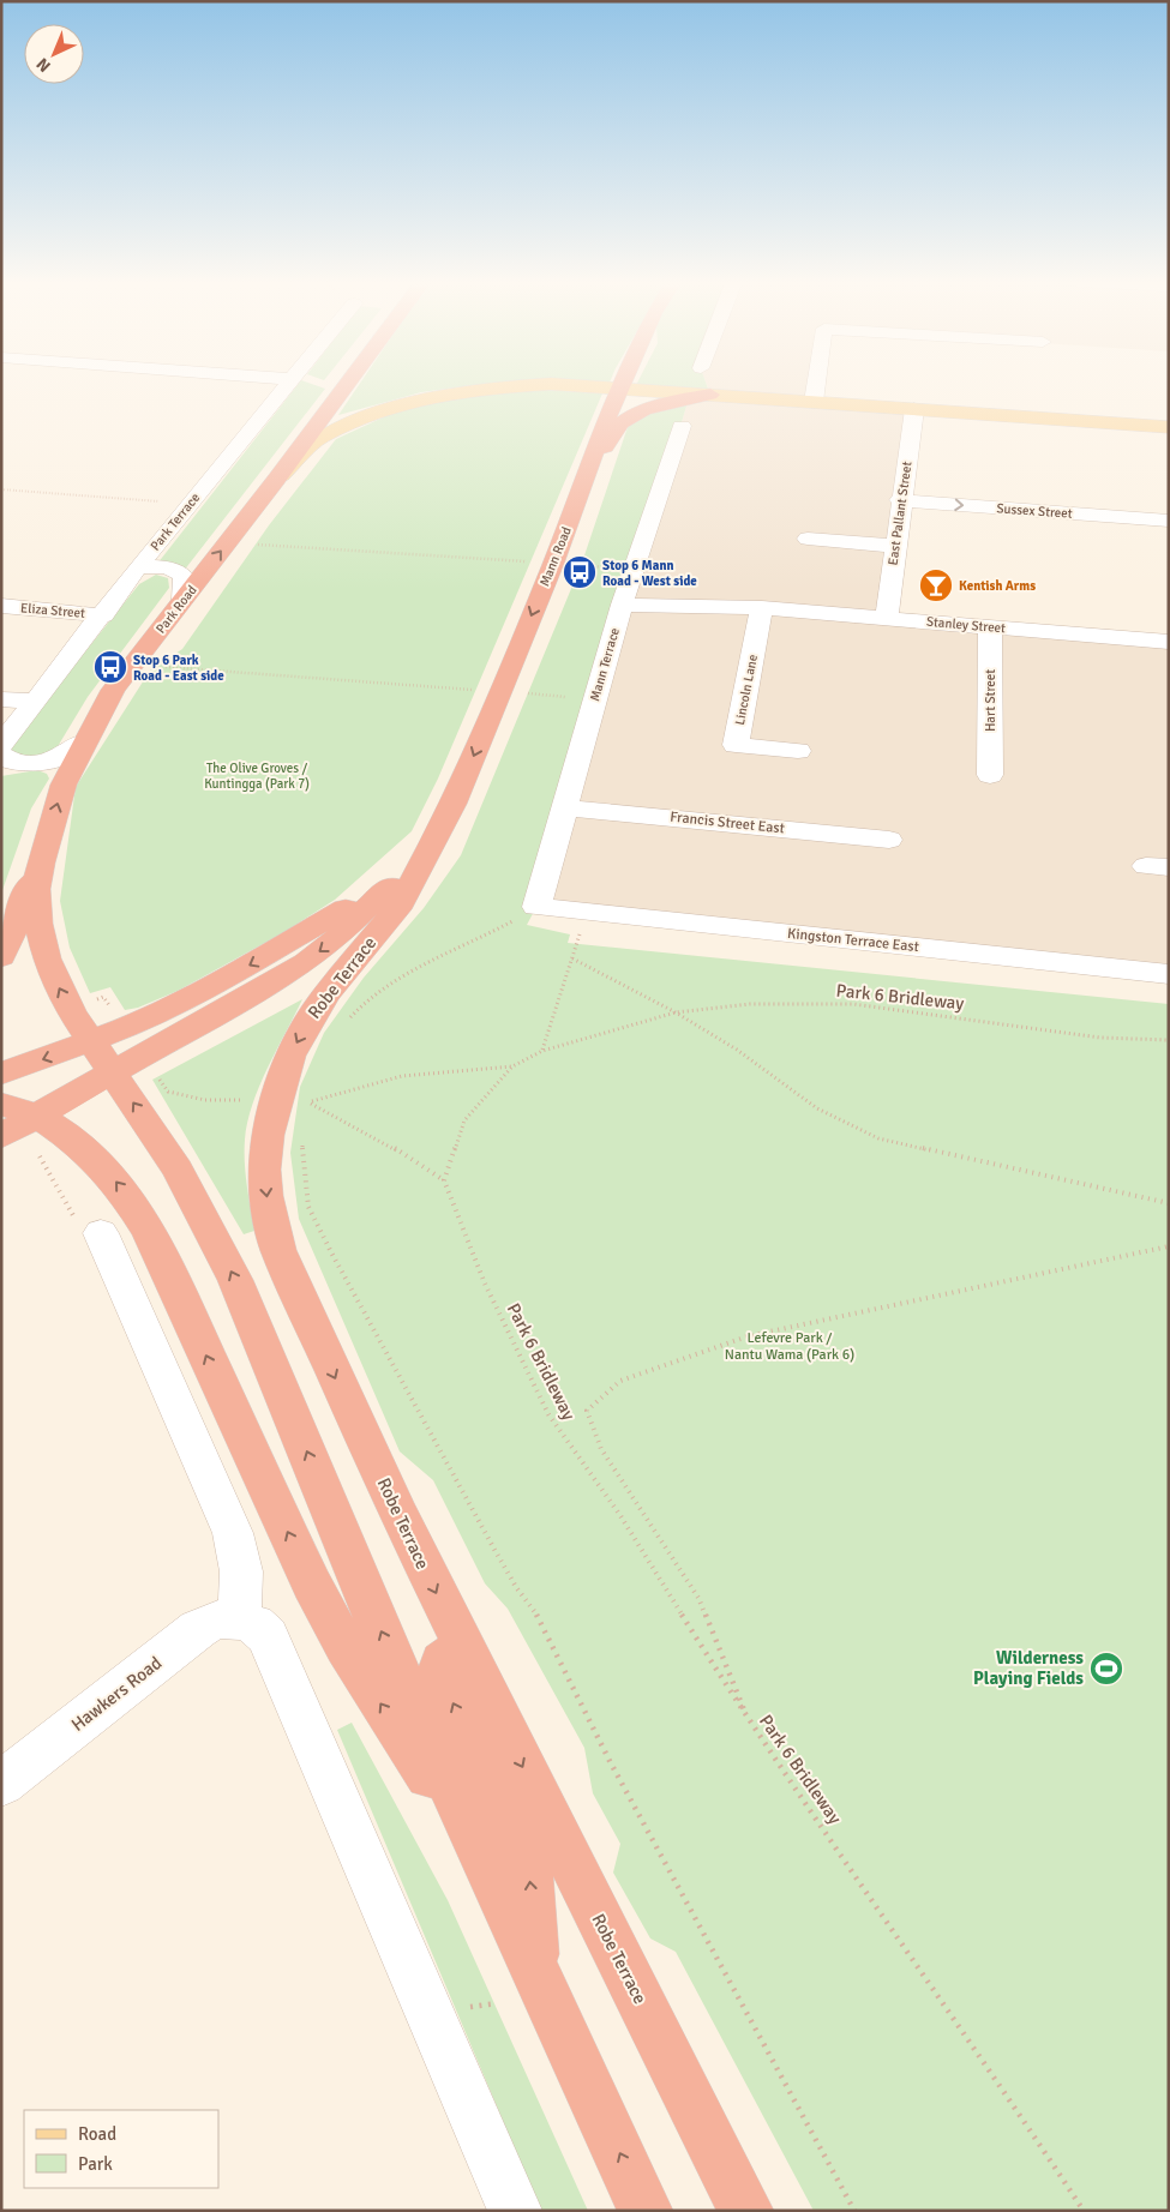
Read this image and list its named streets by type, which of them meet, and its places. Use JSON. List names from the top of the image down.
{
  "streets": {
    "highway": ["Mann Road", "Park Road", "Robe Terrace"],
    "street": [
      "Sussex Street",
      "East Pallant Street",
      "Park Terrace",
      "Eliza Street",
      "Stanley Street",
      "Mann Terrace",
      "Lincoln Lane",
      "Hart Street",
      "Francis Street East",
      "Kingston Terrace East",
      "Hawkers Road"
    ],
    "path": ["Park 6 Bridleway"]
  },
  "crossings": [
    ["Sussex Street", "East Pallant Street"],
    ["East Pallant Street", "Stanley Street"],
    ["Park Terrace", "Eliza Street"],
    ["Mann Road", "Robe Terrace"],
    ["Stanley Street", "Mann Terrace"],
    ["Stanley Street", "Lincoln Lane"],
    ["Stanley Street", "Hart Street"],
    ["Mann Terrace", "Francis Street East"],
    ["Mann Terrace", "Kingston Terrace East"]
  ],
  "one_way": ["Sussex Street", "Mann Road", "Park Road"],
  "parks": ["The Olive Groves / Kuntingga (Park 7)", "Lefevre Park / Nantu Wama (Park 6)"],
  "places": {
    "bus stop": ["Stop 6 Mann Road - West side", "Stop 6 Park Road - East side"],
    "bar": ["Kentish Arms"],
    "sports": ["Wilderness Playing Fields"]
  },
  "legend": ["Road", "Park"],
  "north": "bottom left"
}
